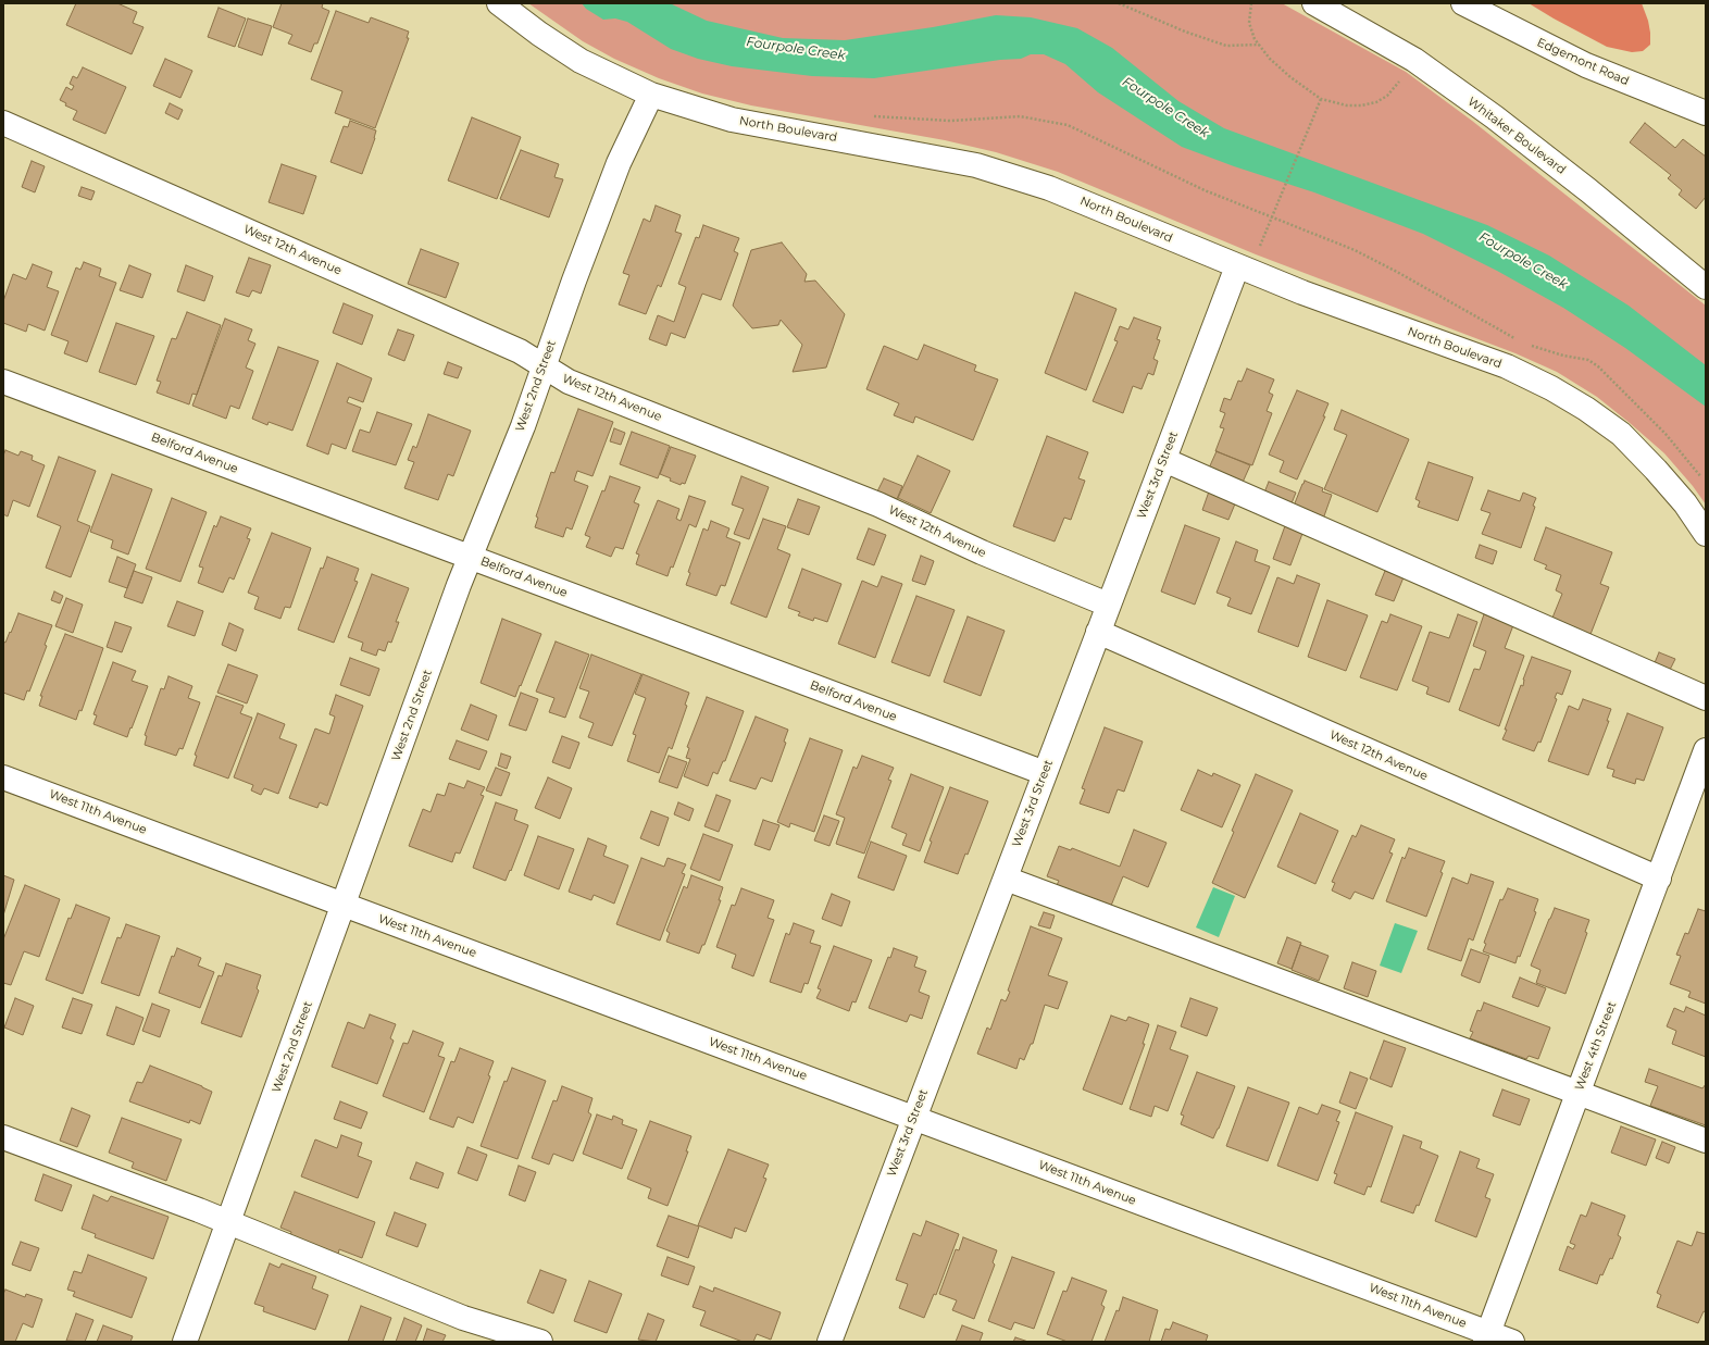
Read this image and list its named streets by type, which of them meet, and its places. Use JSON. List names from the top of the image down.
{
  "streets": {
    "street": [
      "Edgemont Road",
      "North Boulevard",
      "Whitaker Boulevard",
      "West 12th Avenue",
      "West 2nd Street",
      "Belford Avenue",
      "West 3rd Street",
      "West 11th Avenue",
      "West 4th Street"
    ]
  },
  "crossings": [
    ["North Boulevard", "West 2nd Street"],
    ["North Boulevard", "West 3rd Street"],
    ["West 12th Avenue", "West 2nd Street"],
    ["West 12th Avenue", "West 3rd Street"],
    ["West 12th Avenue", "West 4th Street"],
    ["West 2nd Street", "Belford Avenue"],
    ["West 2nd Street", "West 11th Avenue"],
    ["Belford Avenue", "West 3rd Street"],
    ["West 3rd Street", "West 11th Avenue"],
    ["West 11th Avenue", "West 4th Street"]
  ],
  "water": ["Fourpole Creek"]
}
